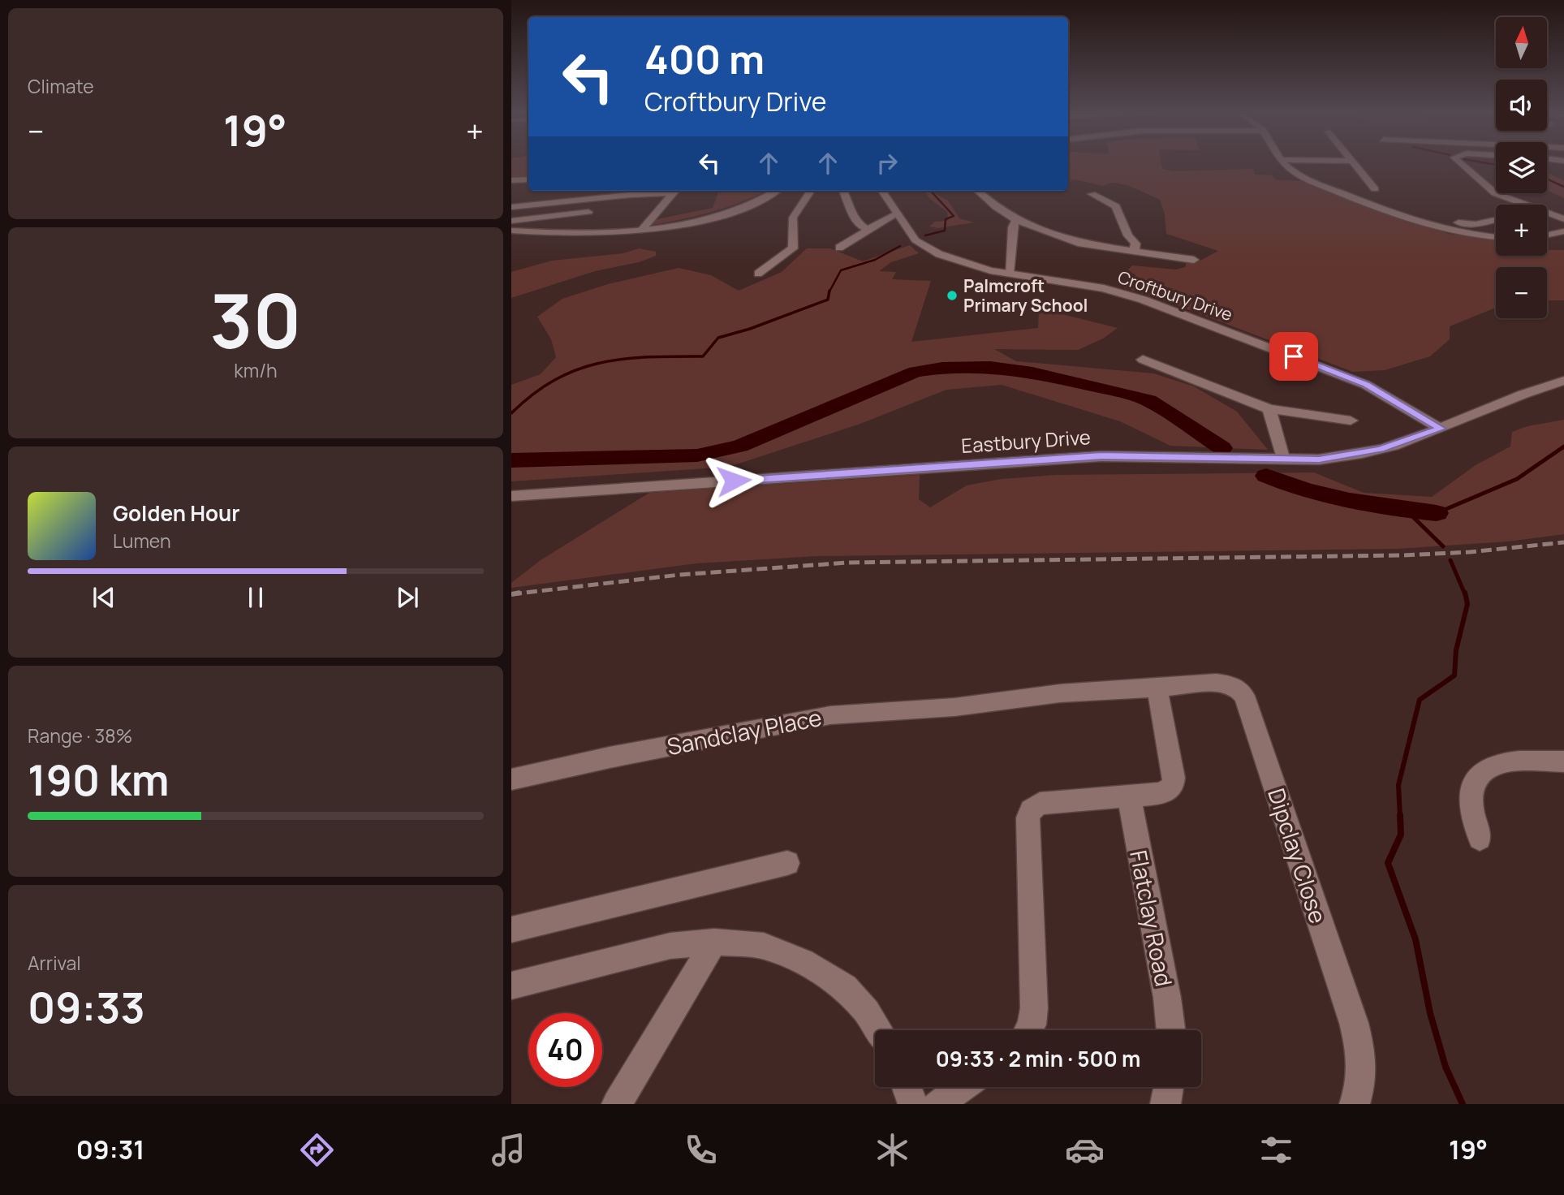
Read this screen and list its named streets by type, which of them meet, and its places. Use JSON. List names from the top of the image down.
{
  "streets": {
    "street": [
      "Croftbury Drive",
      "Eastbury Drive",
      "Sandclay Place",
      "Dipclay Close",
      "Flatclay Road"
    ]
  },
  "crossings": [
    ["Croftbury Drive", "Eastbury Drive"],
    ["Sandclay Place", "Dipclay Close"]
  ],
  "places": ["Palmcroft Primary School"],
  "north": "top",
  "page": {
    "tile": [
      "Climate",
      ["30", "km/h"],
      ["Range · 38%", "190 km"],
      ["Arrival", "09:33"]
    ],
    "map_buttons": ["+", "−"],
    "turn": ["400 m", "Croftbury Drive"],
    "heat": ["−", "19°", "+"],
    "song": ["Golden Hour", "Lumen"],
    "limit": "40",
    "trip": "09:33 · 2 min · 500 m",
    "tabs": ["09:31", "19°"]
  }
}
